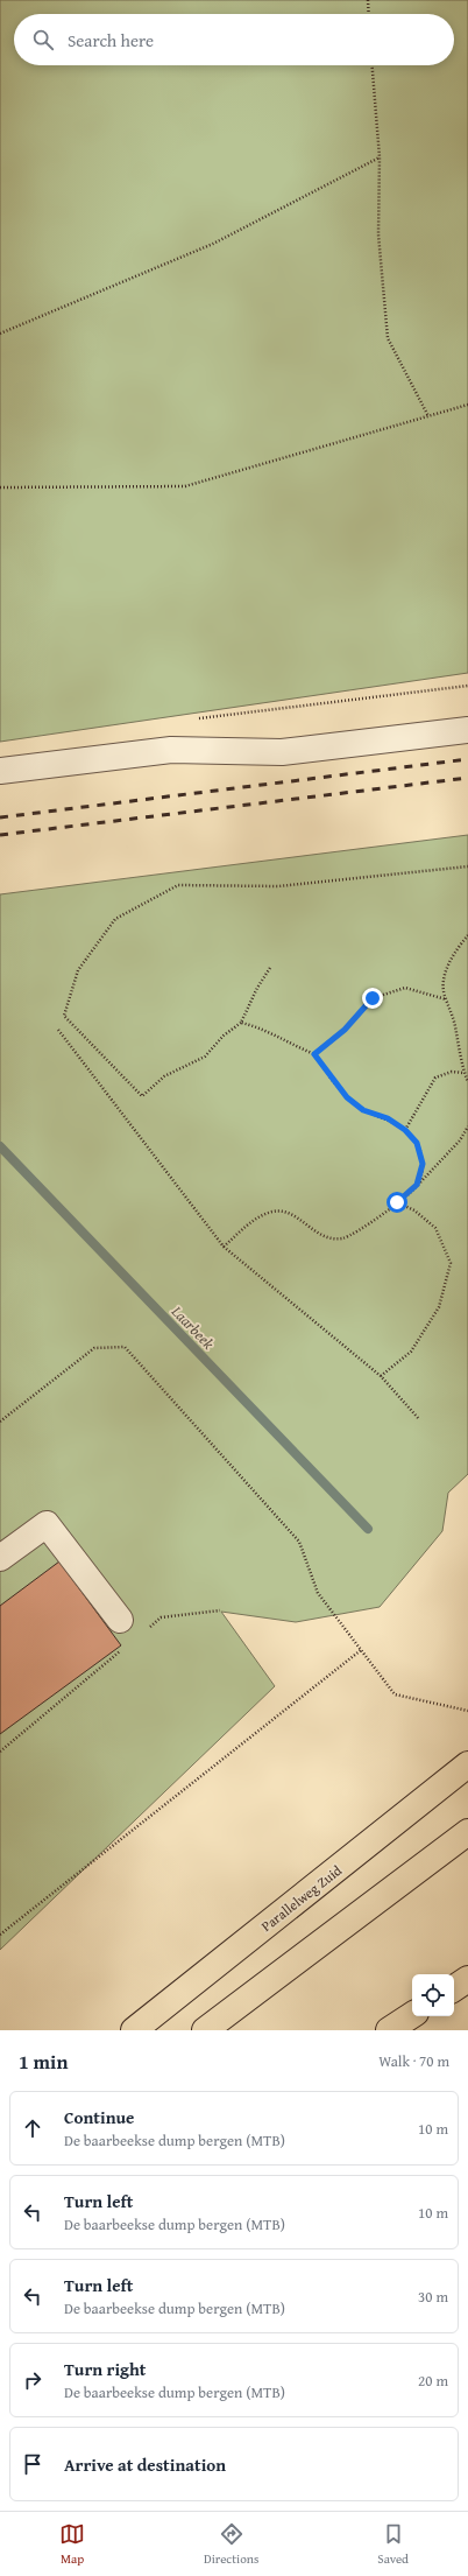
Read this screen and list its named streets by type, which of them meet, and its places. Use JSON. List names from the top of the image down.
{
  "streets": {
    "highway": ["Parallelweg Zuid"]
  },
  "water": ["Laarbeek"],
  "page": {
    "search": "Search here",
    "heading": ["1 min", "Walk · 70 m"],
    "list": [
      ["Continue", "De baarbeekse dump bergen (MTB)", "10 m"],
      ["Turn left", "De baarbeekse dump bergen (MTB)", "10 m"],
      ["Turn left", "De baarbeekse dump bergen (MTB)", "30 m"],
      ["Turn right", "De baarbeekse dump bergen (MTB)", "20 m"],
      "Arrive at destination"
    ],
    "nav": ["Map", "Directions", "Saved"]
  }
}
